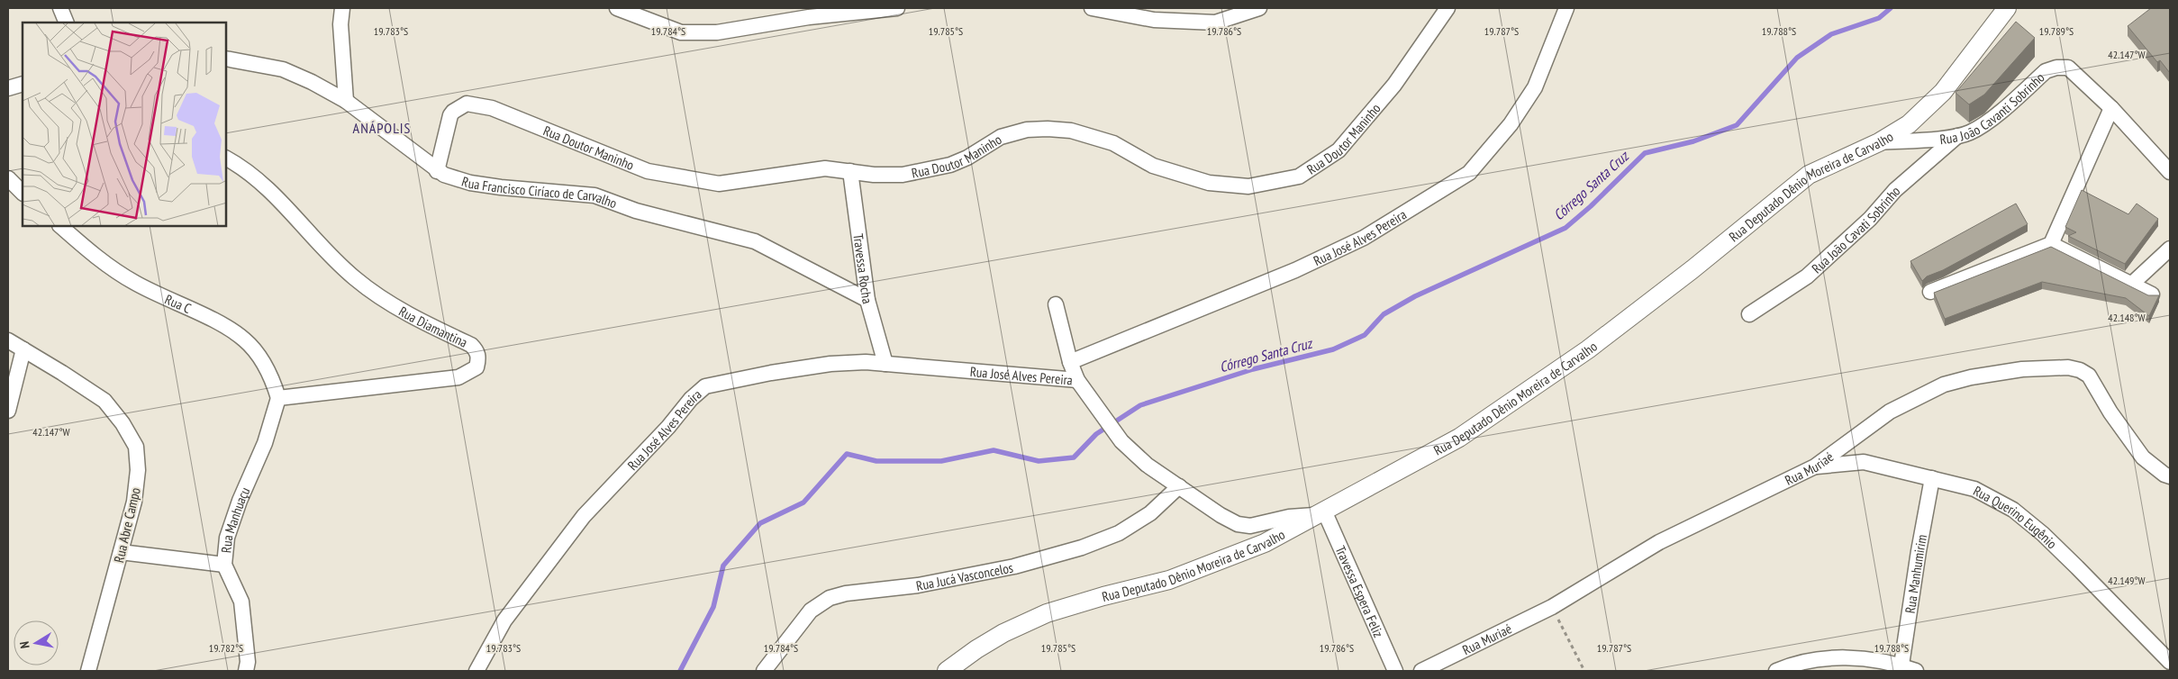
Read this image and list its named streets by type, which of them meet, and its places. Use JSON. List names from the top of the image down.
{
  "streets": {
    "street": [
      "Rua João Cavanti Sobrinho",
      "Rua Doutor Maninho",
      "Rua Deputado Dênio Moreira de Carvalho",
      "Rua Francisco Ciríaco de Carvalho",
      "Rua João Cavati Sobrinho",
      "Rua José Alves Pereira",
      "Travessa Rocha",
      "Rua C",
      "Rua Diamantina",
      "Rua Muriaé",
      "Rua Querino Eugênio",
      "Rua Manhuaçu",
      "Rua Abre Campo",
      "Rua Manhumirim",
      "Rua Jucá Vasconcelos",
      "Travessa Espera Feliz"
    ]
  },
  "crossings": [
    ["Rua João Cavanti Sobrinho", "Rua Deputado Dênio Moreira de Carvalho"],
    ["Rua João Cavanti Sobrinho", "Rua João Cavati Sobrinho"],
    ["Rua Doutor Maninho", "Rua Francisco Ciríaco de Carvalho"],
    ["Rua Doutor Maninho", "Travessa Rocha"],
    ["Rua Deputado Dênio Moreira de Carvalho", "Travessa Espera Feliz"],
    ["Rua Francisco Ciríaco de Carvalho", "Travessa Rocha"],
    ["Rua José Alves Pereira", "Travessa Rocha"],
    ["Rua C", "Rua Diamantina"],
    ["Rua C", "Rua Manhuaçu"],
    ["Rua Diamantina", "Rua Manhuaçu"],
    ["Rua Muriaé", "Rua Querino Eugênio"],
    ["Rua Querino Eugênio", "Rua Manhumirim"]
  ],
  "districts": ["ANÁPOLIS"],
  "water": ["Córrego Santa Cruz"],
  "north": "left",
  "coordinates": [
    "19.783°S",
    "19.784°S",
    "19.785°S",
    "19.786°S",
    "19.787°S",
    "19.788°S",
    "19.789°S",
    "42.147°W",
    "42.148°W",
    "42.149°W",
    "19.782°S"
  ]
}
